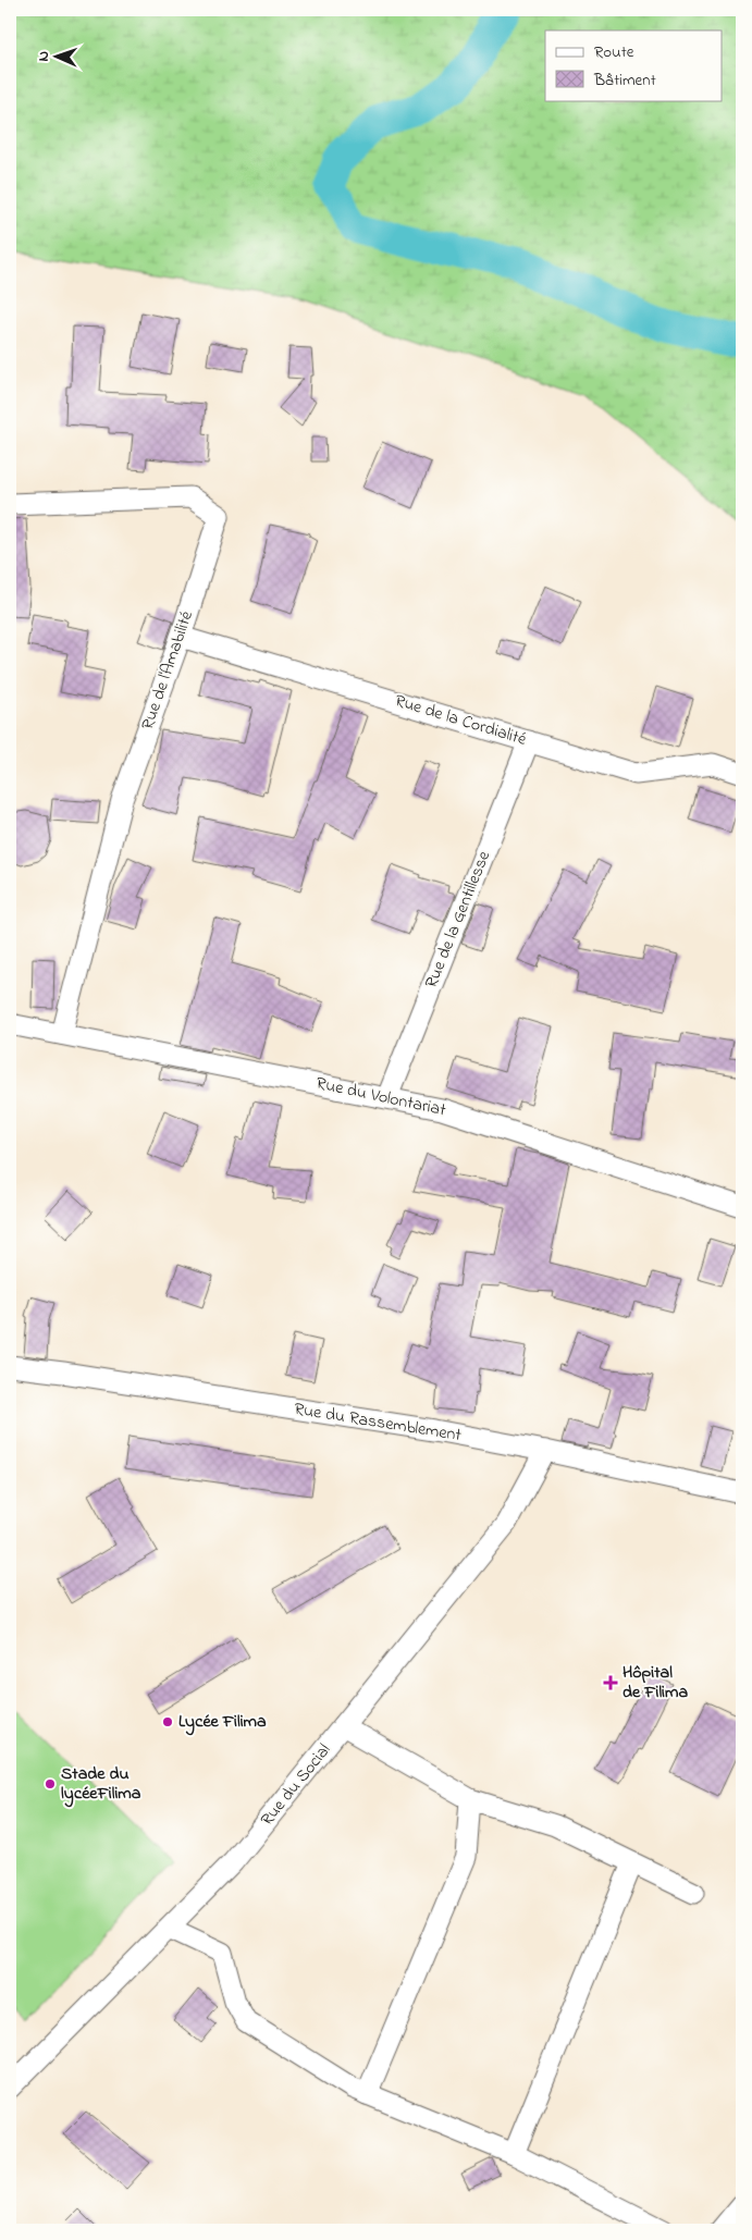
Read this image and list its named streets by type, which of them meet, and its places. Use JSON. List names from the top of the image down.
{
  "streets": {
    "street": [
      "Rue de l'Amabilité",
      "Rue de la Cordialité",
      "Rue de la Gentillesse",
      "Rue du Volontariat",
      "Rue du Rassemblement",
      "Rue du Social"
    ]
  },
  "crossings": [
    ["Rue de l'Amabilité", "Rue de la Cordialité"],
    ["Rue de l'Amabilité", "Rue du Volontariat"],
    ["Rue de la Cordialité", "Rue de la Gentillesse"],
    ["Rue de la Gentillesse", "Rue du Volontariat"],
    ["Rue du Rassemblement", "Rue du Social"]
  ],
  "places": {
    "health": ["Hôpital de Filima"],
    "other": ["Lycée Filima", "Stade du lycéeFilima"]
  },
  "legend": ["Route", "Bâtiment"],
  "north": "left"
}
